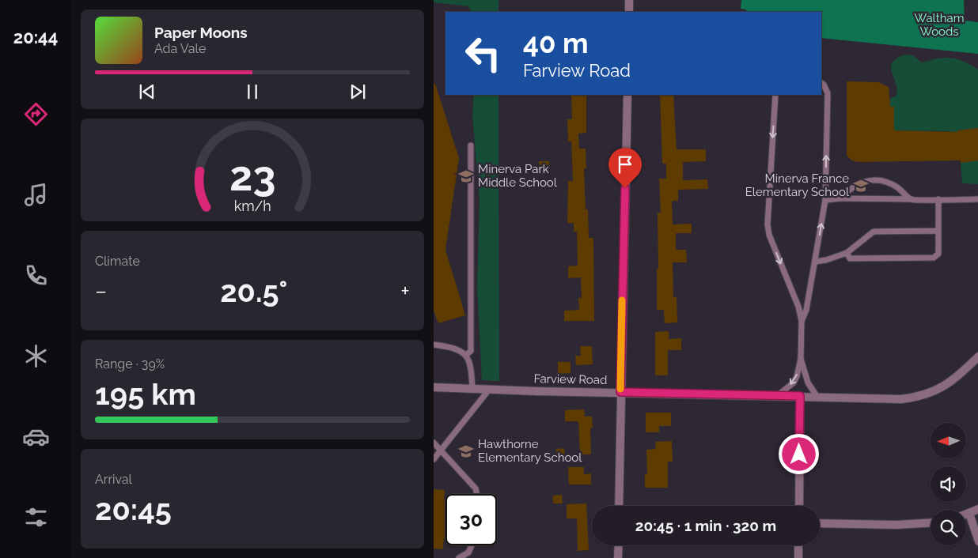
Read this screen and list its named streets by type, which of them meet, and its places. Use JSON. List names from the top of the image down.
{
  "streets": {
    "street": ["Farview Road"]
  },
  "parks": ["Waltham Woods"],
  "places": {
    "school or university": ["Minerva Park Middle School", "Minerva France Elementary School", "Hawthorne Elementary School"]
  },
  "north": "left",
  "page": {
    "tabs": "20:44",
    "turn": ["40 m", "Farview Road"],
    "song": ["Paper Moons", "Ada Vale"],
    "tile": [
      "Climate",
      ["Range · 39%", "195 km"],
      ["Arrival", "20:45"]
    ],
    "heat": ["−", "20.5°", "+"],
    "limit": "30",
    "trip": "20:45 · 1 min · 320 m",
    "gauge": ["23", "km/h"]
  }
}
